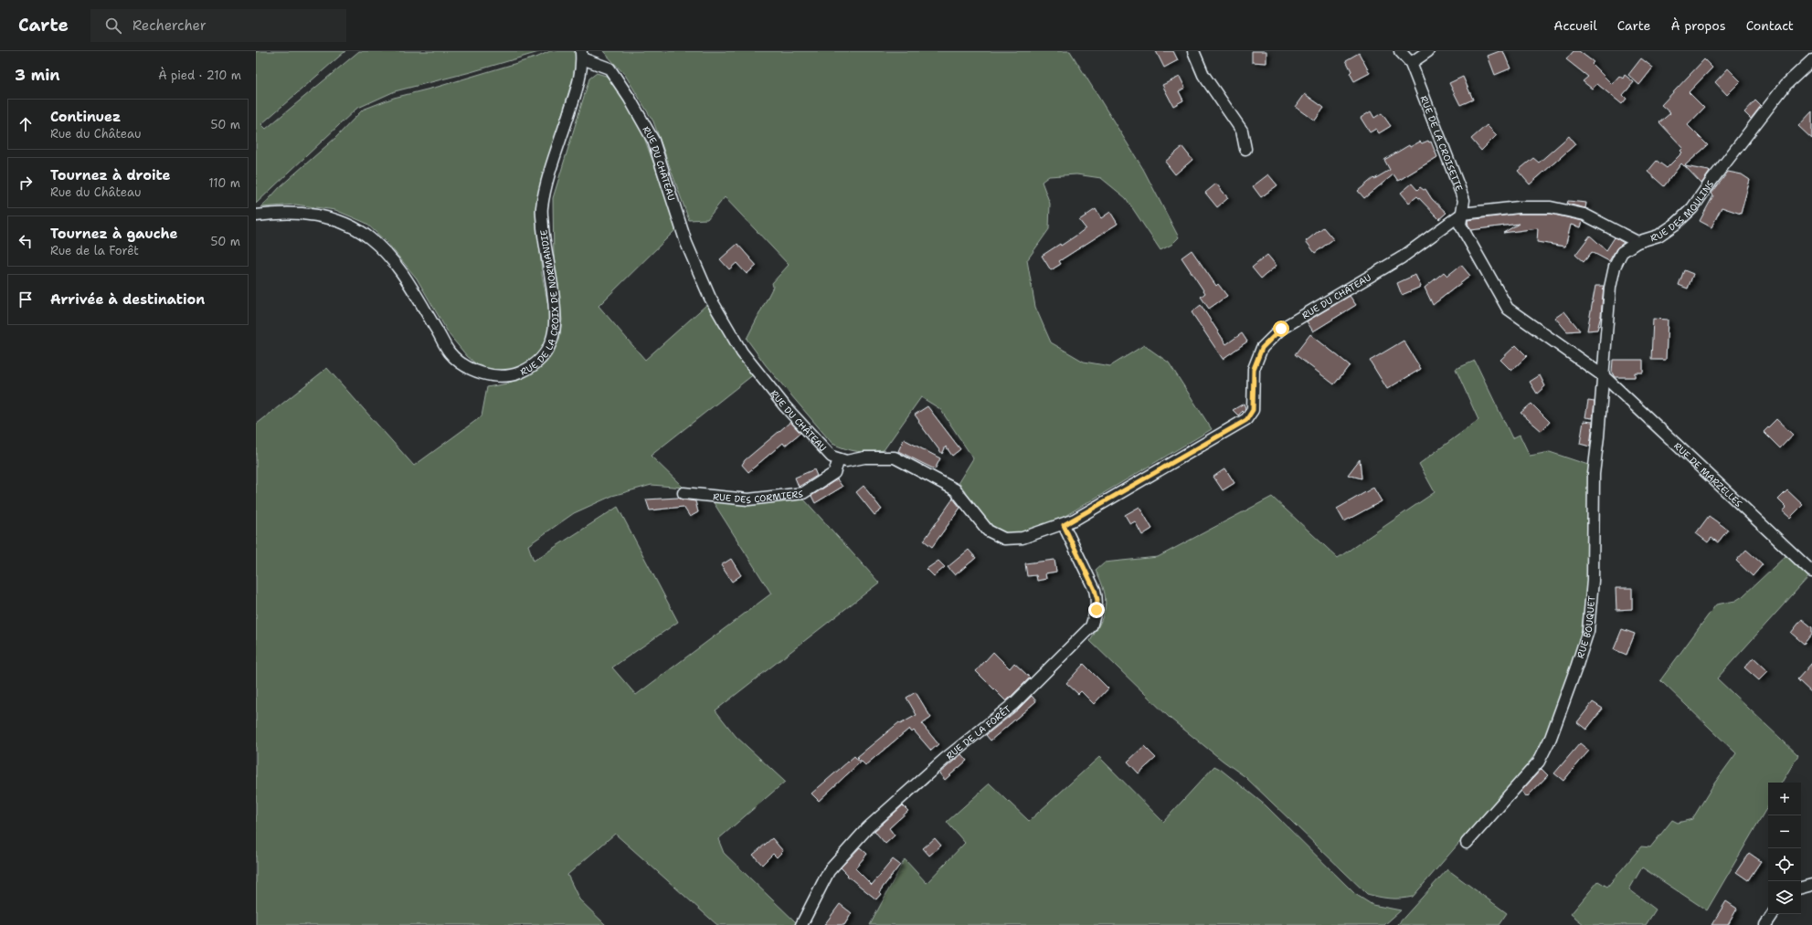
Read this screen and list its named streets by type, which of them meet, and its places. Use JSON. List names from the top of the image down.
{
  "streets": {
    "street": [
      "RUE DE LA CROISETTE",
      "RUE DU CHÂTEAU",
      "RUE DES MOULINS",
      "RUE DE LA CROIX DE NORMANDIE",
      "RUE DE MARZELLES",
      "RUE DES CORMIERS",
      "RUE BOUQUET",
      "RUE DE LA FORÊT"
    ]
  },
  "crossings": [
    ["RUE DE LA CROISETTE", "RUE DU CHÂTEAU"],
    ["RUE DE LA CROISETTE", "RUE DES MOULINS"],
    ["RUE DE LA CROISETTE", "RUE DE MARZELLES"],
    ["RUE DE LA CROISETTE", "RUE BOUQUET"],
    ["RUE DU CHÂTEAU", "RUE DES MOULINS"],
    ["RUE DU CHÂTEAU", "RUE DE LA CROIX DE NORMANDIE"],
    ["RUE DU CHÂTEAU", "RUE DES CORMIERS"],
    ["RUE DU CHÂTEAU", "RUE DE LA FORÊT"],
    ["RUE DES MOULINS", "RUE DE MARZELLES"],
    ["RUE DES MOULINS", "RUE BOUQUET"],
    ["RUE DE MARZELLES", "RUE BOUQUET"]
  ],
  "page": {
    "header": "Carte",
    "search": "Rechercher",
    "nav": [
      "Accueil",
      "Carte",
      "À propos",
      "Contact"
    ],
    "heading": ["3 min", "À pied · 210 m"],
    "list": [
      ["Continuez", "Rue du Château", "50 m"],
      ["Tournez à droite", "Rue du Château", "110 m"],
      ["Tournez à gauche", "Rue de la Forêt", "50 m"],
      "Arrivée à destination"
    ],
    "map_buttons": ["+", "−"]
  }
}
